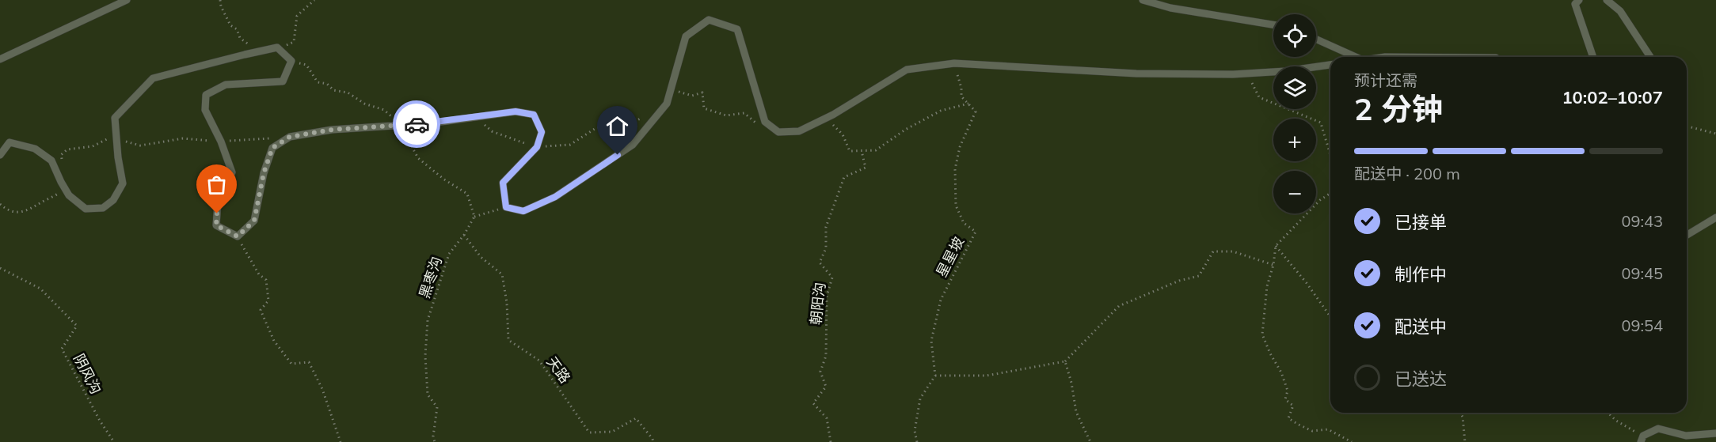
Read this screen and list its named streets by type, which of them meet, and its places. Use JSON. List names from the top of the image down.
{
  "streets": {
    "path": [
      "星星坡",
      "黑枣沟",
      "朝阳沟",
      "天路",
      "阴风沟"
    ]
  },
  "crossings": [
    ["黑枣沟", "天路"]
  ],
  "page": {
    "map_buttons": ["+", "−"],
    "heading": ["2 分钟", "预计还需", "10:02–10:07"],
    "bar": "配送中 · 200 m",
    "list": [
      ["已接单", "09:43"],
      ["制作中", "09:45"],
      ["配送中", "09:54"],
      "已送达"
    ]
  }
}
